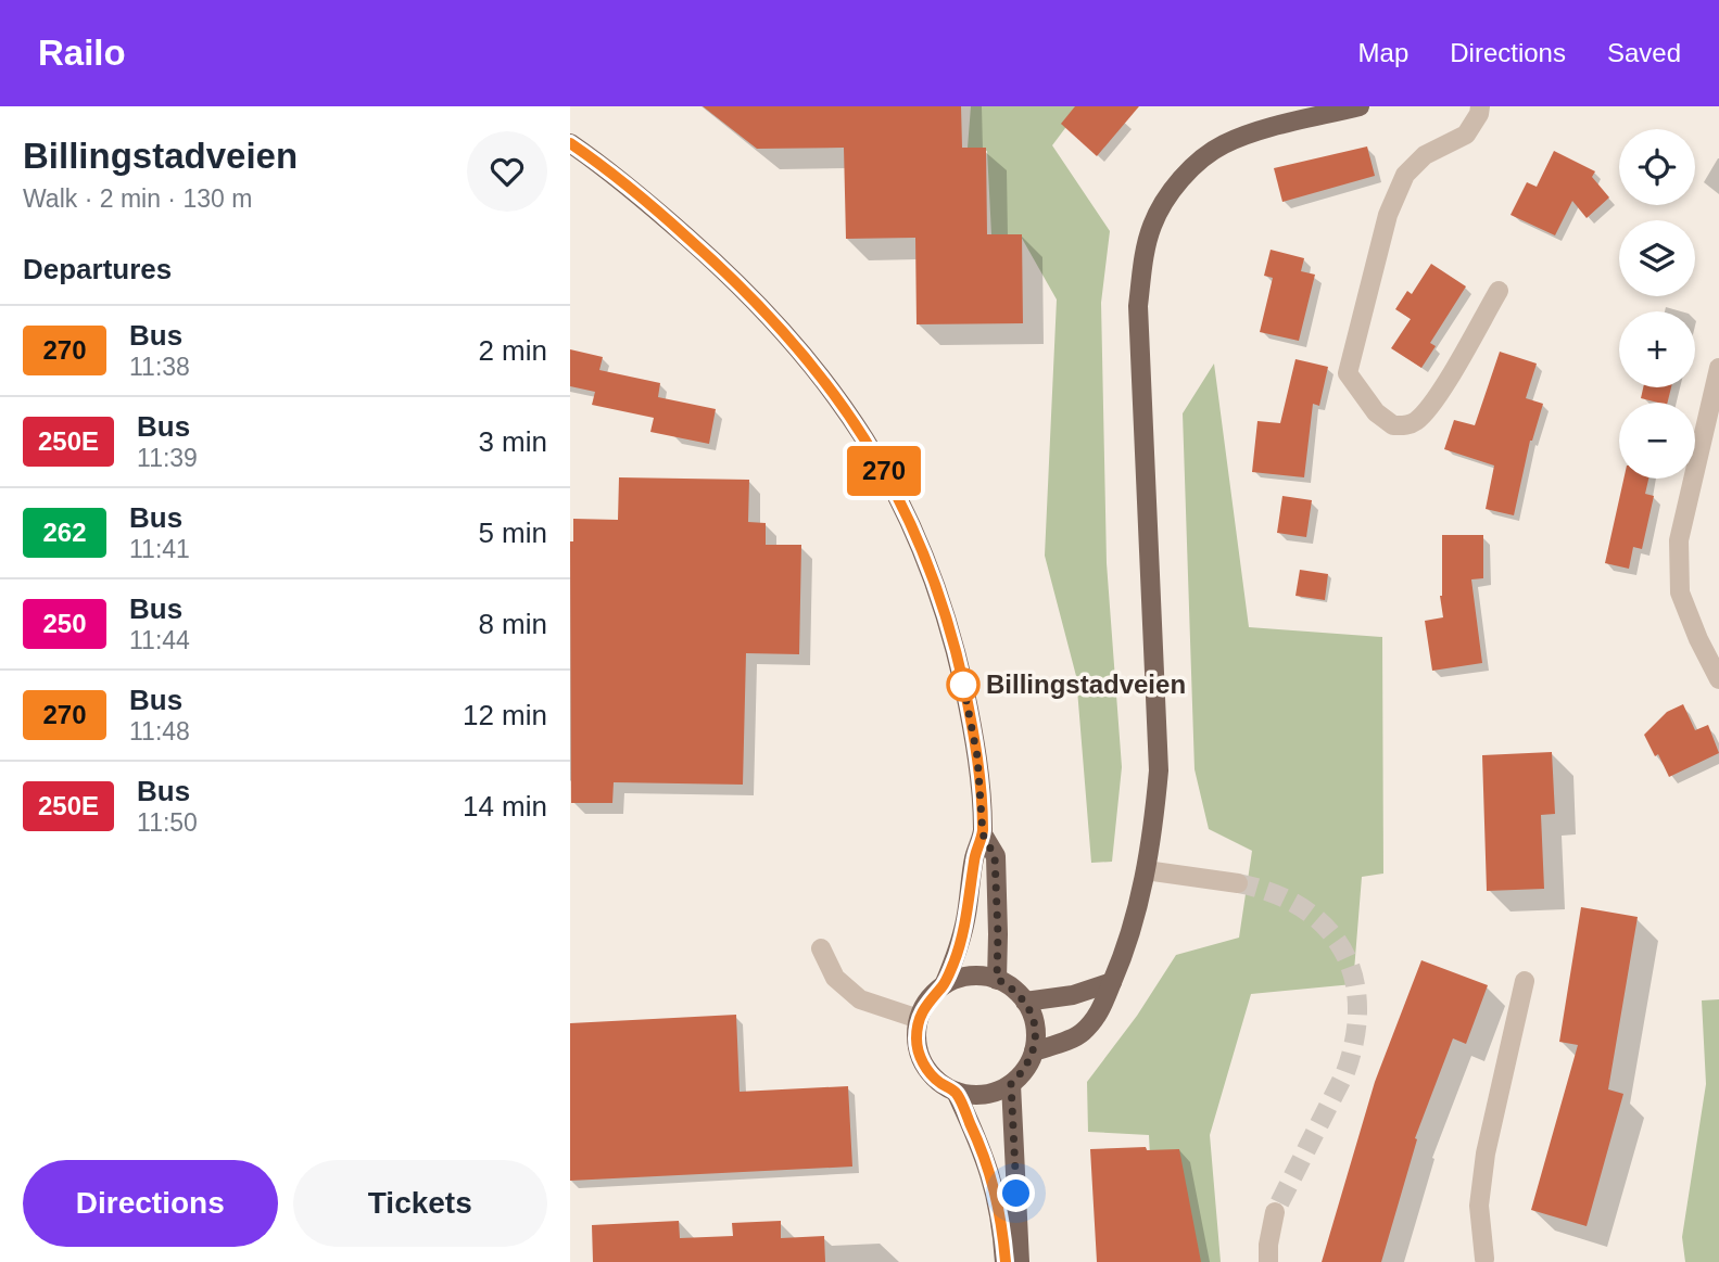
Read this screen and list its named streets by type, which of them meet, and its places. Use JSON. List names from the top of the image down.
{
  "places": ["Billingstadveien"],
  "lines": ["bus line 270"],
  "page": {
    "header": "Railo",
    "nav": ["Map", "Directions", "Saved"],
    "heading": [
      ["Billingstadveien", "Walk · 2 min · 130 m"],
      "Departures"
    ],
    "on_map": "270",
    "map_buttons": ["+", "−"],
    "list": [
      {
        "mark": "270",
        "name": "Bus",
        "note": "11:38",
        "value": "2 min"
      },
      {
        "mark": "250E",
        "name": "Bus",
        "note": "11:39",
        "value": "3 min"
      },
      {
        "mark": "262",
        "name": "Bus",
        "note": "11:41",
        "value": "5 min"
      },
      {
        "mark": "250",
        "name": "Bus",
        "note": "11:44",
        "value": "8 min"
      },
      {
        "mark": "270",
        "name": "Bus",
        "note": "11:48",
        "value": "12 min"
      },
      {
        "mark": "250E",
        "name": "Bus",
        "note": "11:50",
        "value": "14 min"
      }
    ],
    "buttons": ["Directions", "Tickets"]
  }
}
